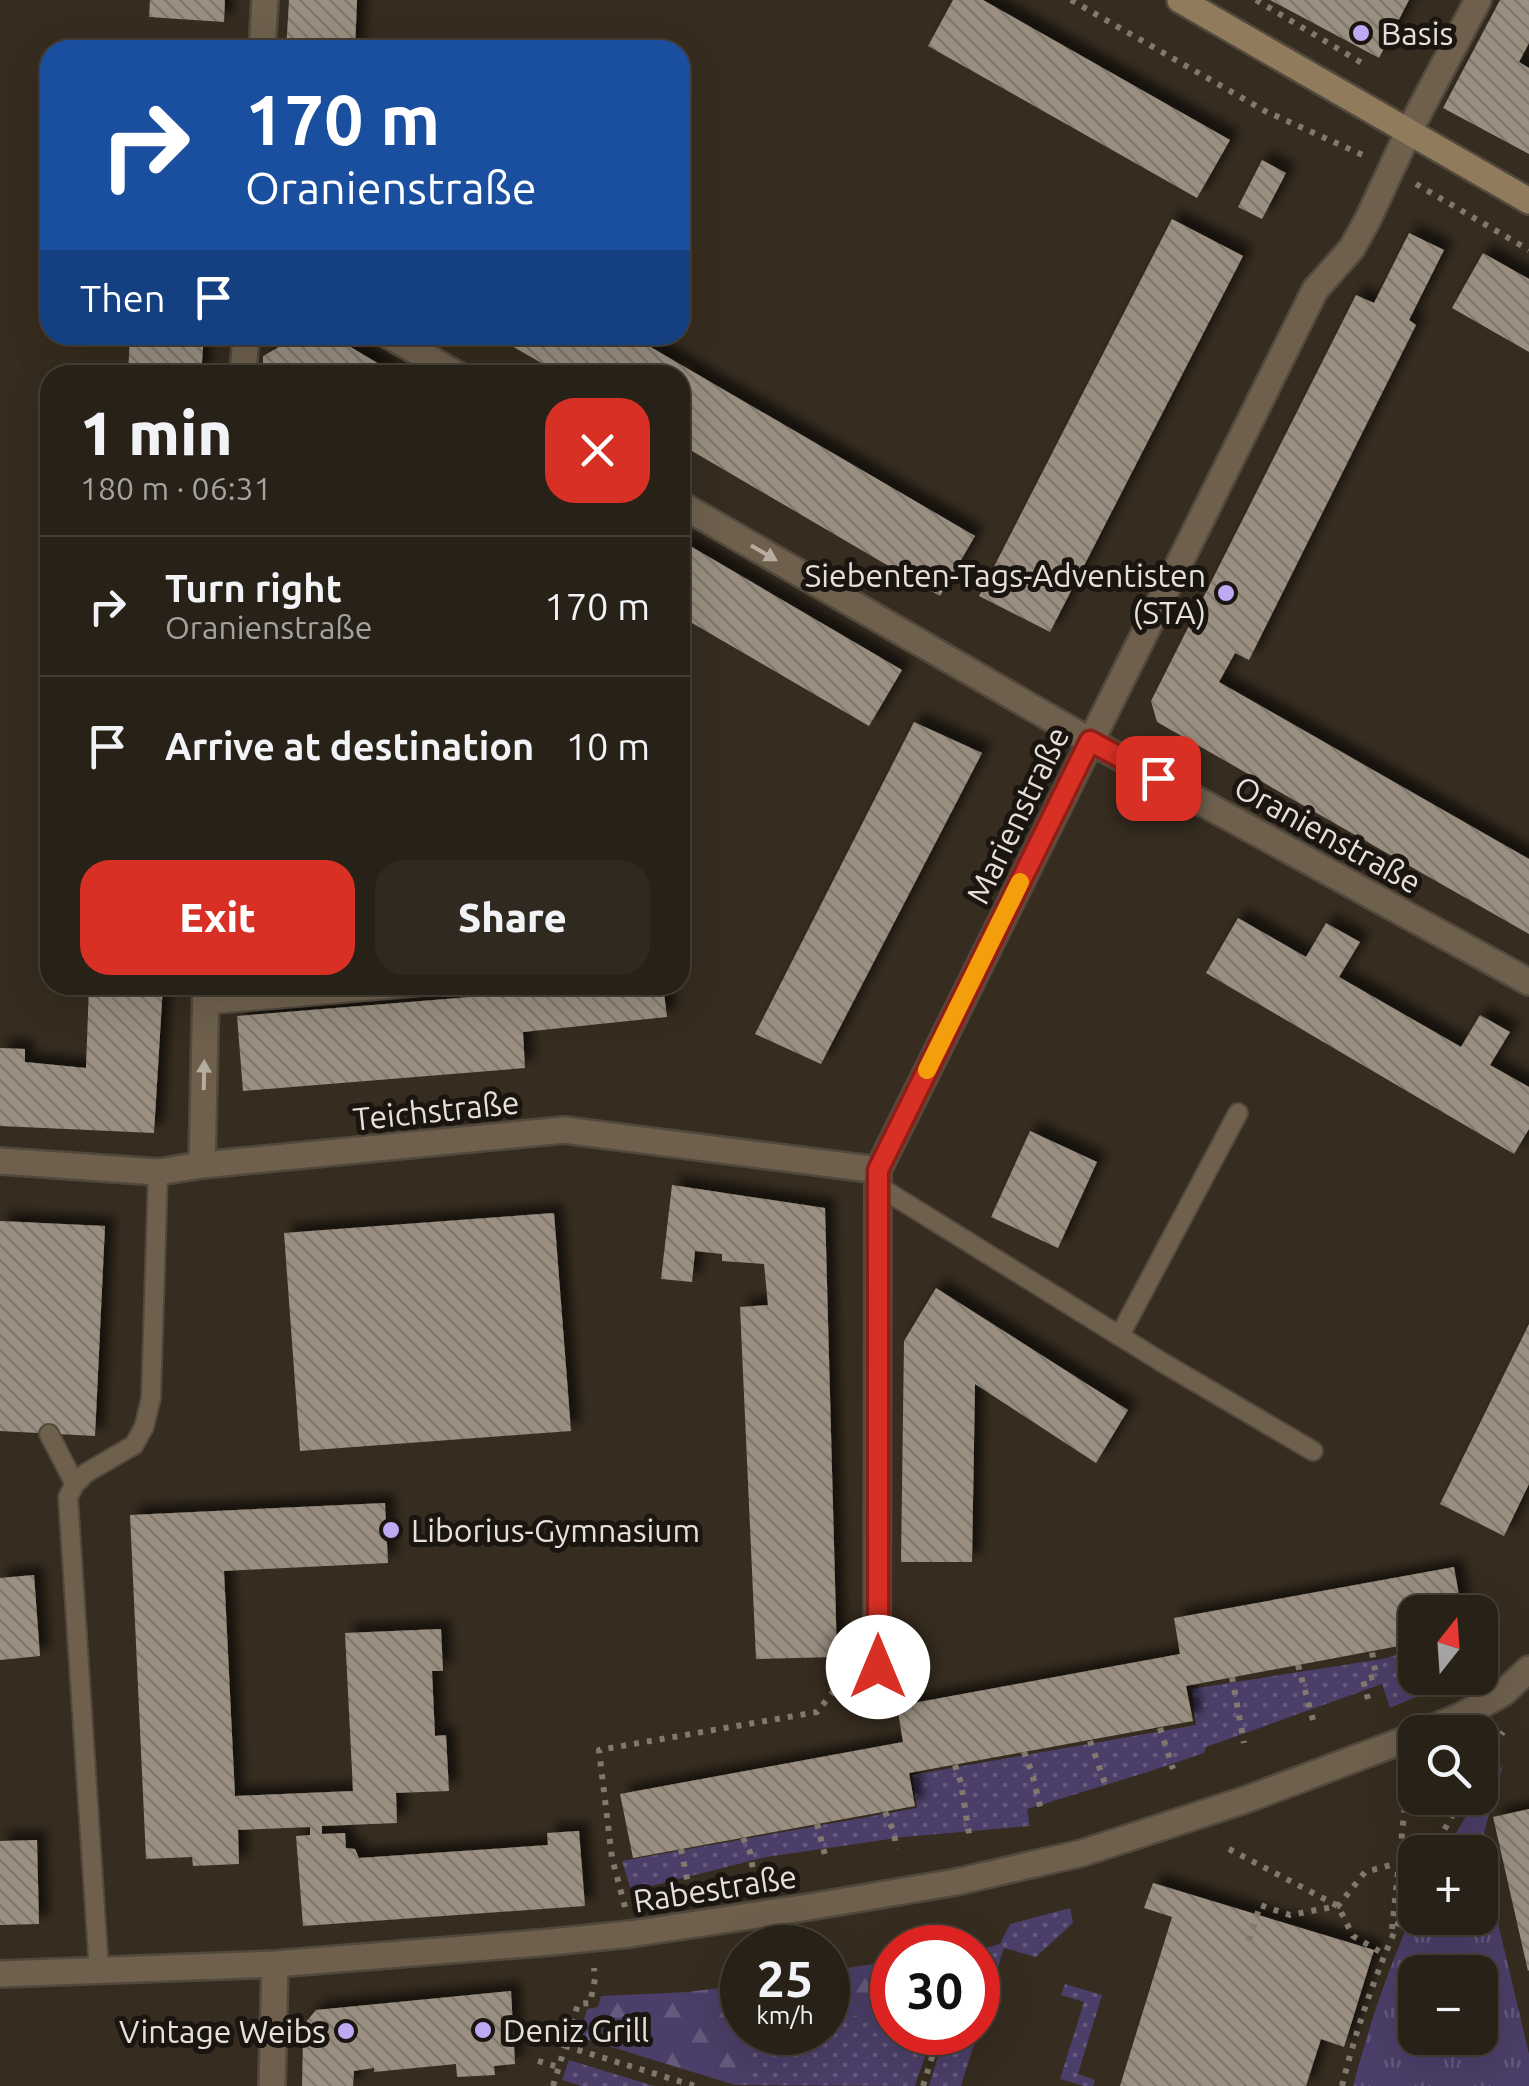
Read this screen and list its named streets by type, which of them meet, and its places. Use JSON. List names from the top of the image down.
{
  "streets": {
    "street": [
      "Marienstraße",
      "Oranienstraße",
      "Teichstraße",
      "Rabestraße"
    ]
  },
  "crossings": [
    ["Marienstraße", "Oranienstraße"],
    ["Marienstraße", "Teichstraße"]
  ],
  "one_way": ["Oranienstraße"],
  "places": [
    "Basis",
    "Siebenten-Tags-Adventisten (STA)",
    "Liborius-Gymnasium",
    "Deniz Grill",
    "Vintage Weibs"
  ],
  "north": "top",
  "page": {
    "turn": ["170 m", "Oranienstraße"],
    "then": "Then",
    "heading": ["1 min", "180 m · 06:31"],
    "list": [
      {
        "name": "Turn right",
        "note": "Oranienstraße",
        "value": "170 m"
      },
      {
        "name": "Arrive at destination",
        "value": "10 m"
      }
    ],
    "buttons": ["Exit", "Share"],
    "map_buttons": ["+", "−"],
    "speed": "25 km/h",
    "limit": "30"
  }
}
